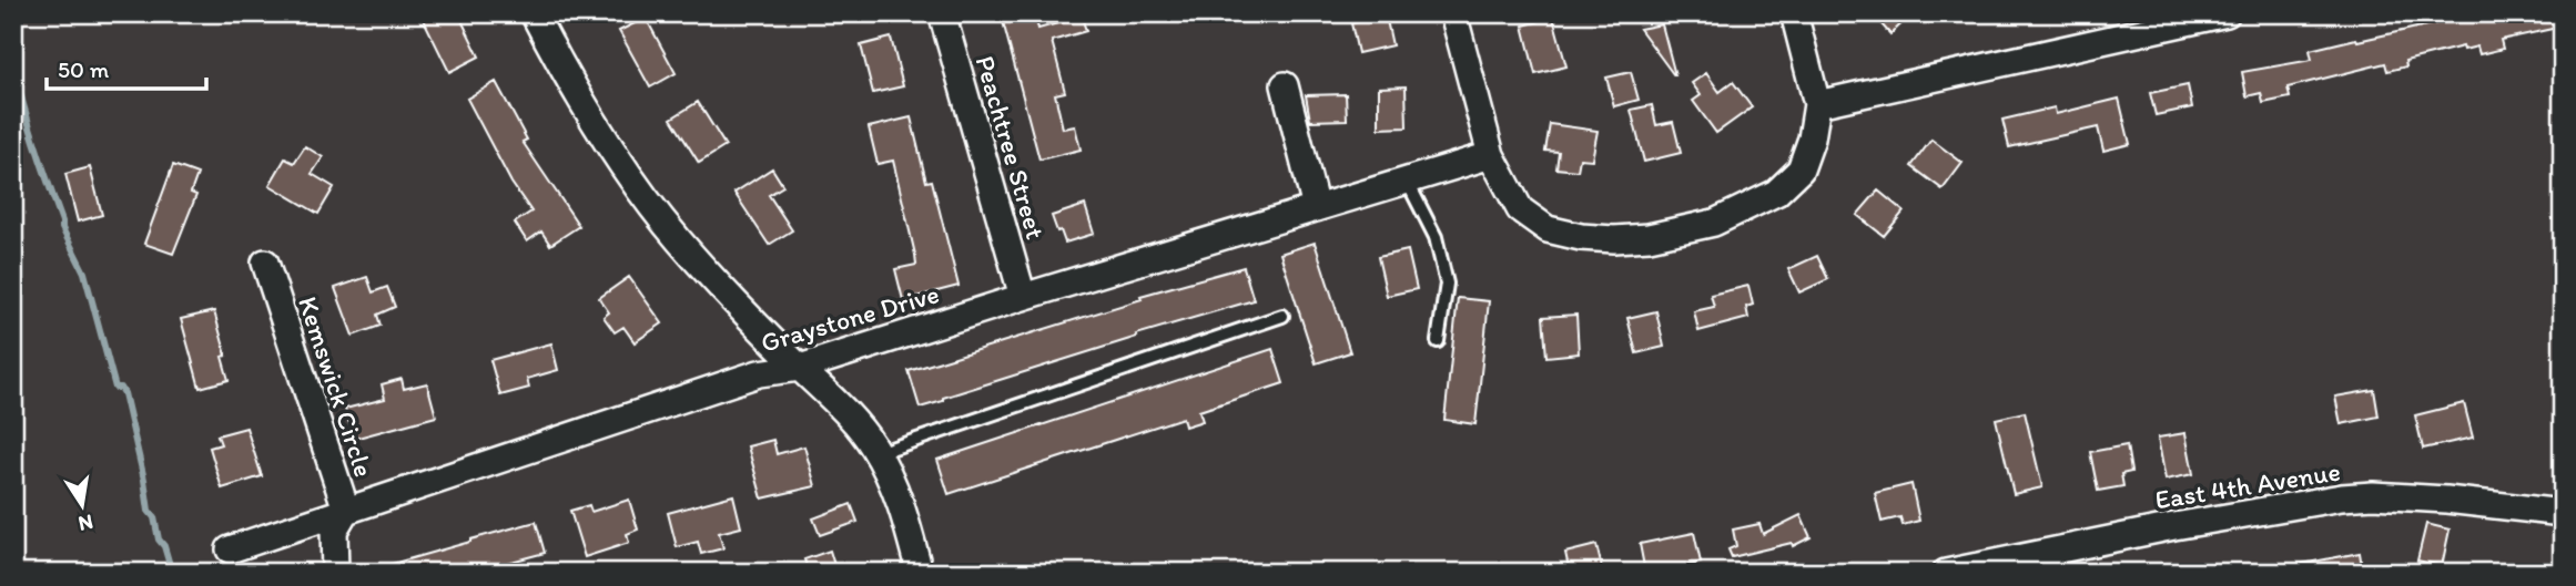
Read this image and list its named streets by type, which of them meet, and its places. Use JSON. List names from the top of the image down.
{
  "streets": {
    "street": [
      "Peachtree Street",
      "Graystone Drive",
      "Kemswick Circle",
      "East 4th Avenue"
    ]
  },
  "crossings": [
    ["Peachtree Street", "Graystone Drive"],
    ["Graystone Drive", "Kemswick Circle"]
  ],
  "scale_bar": "50 m",
  "north": "bottom"
}
